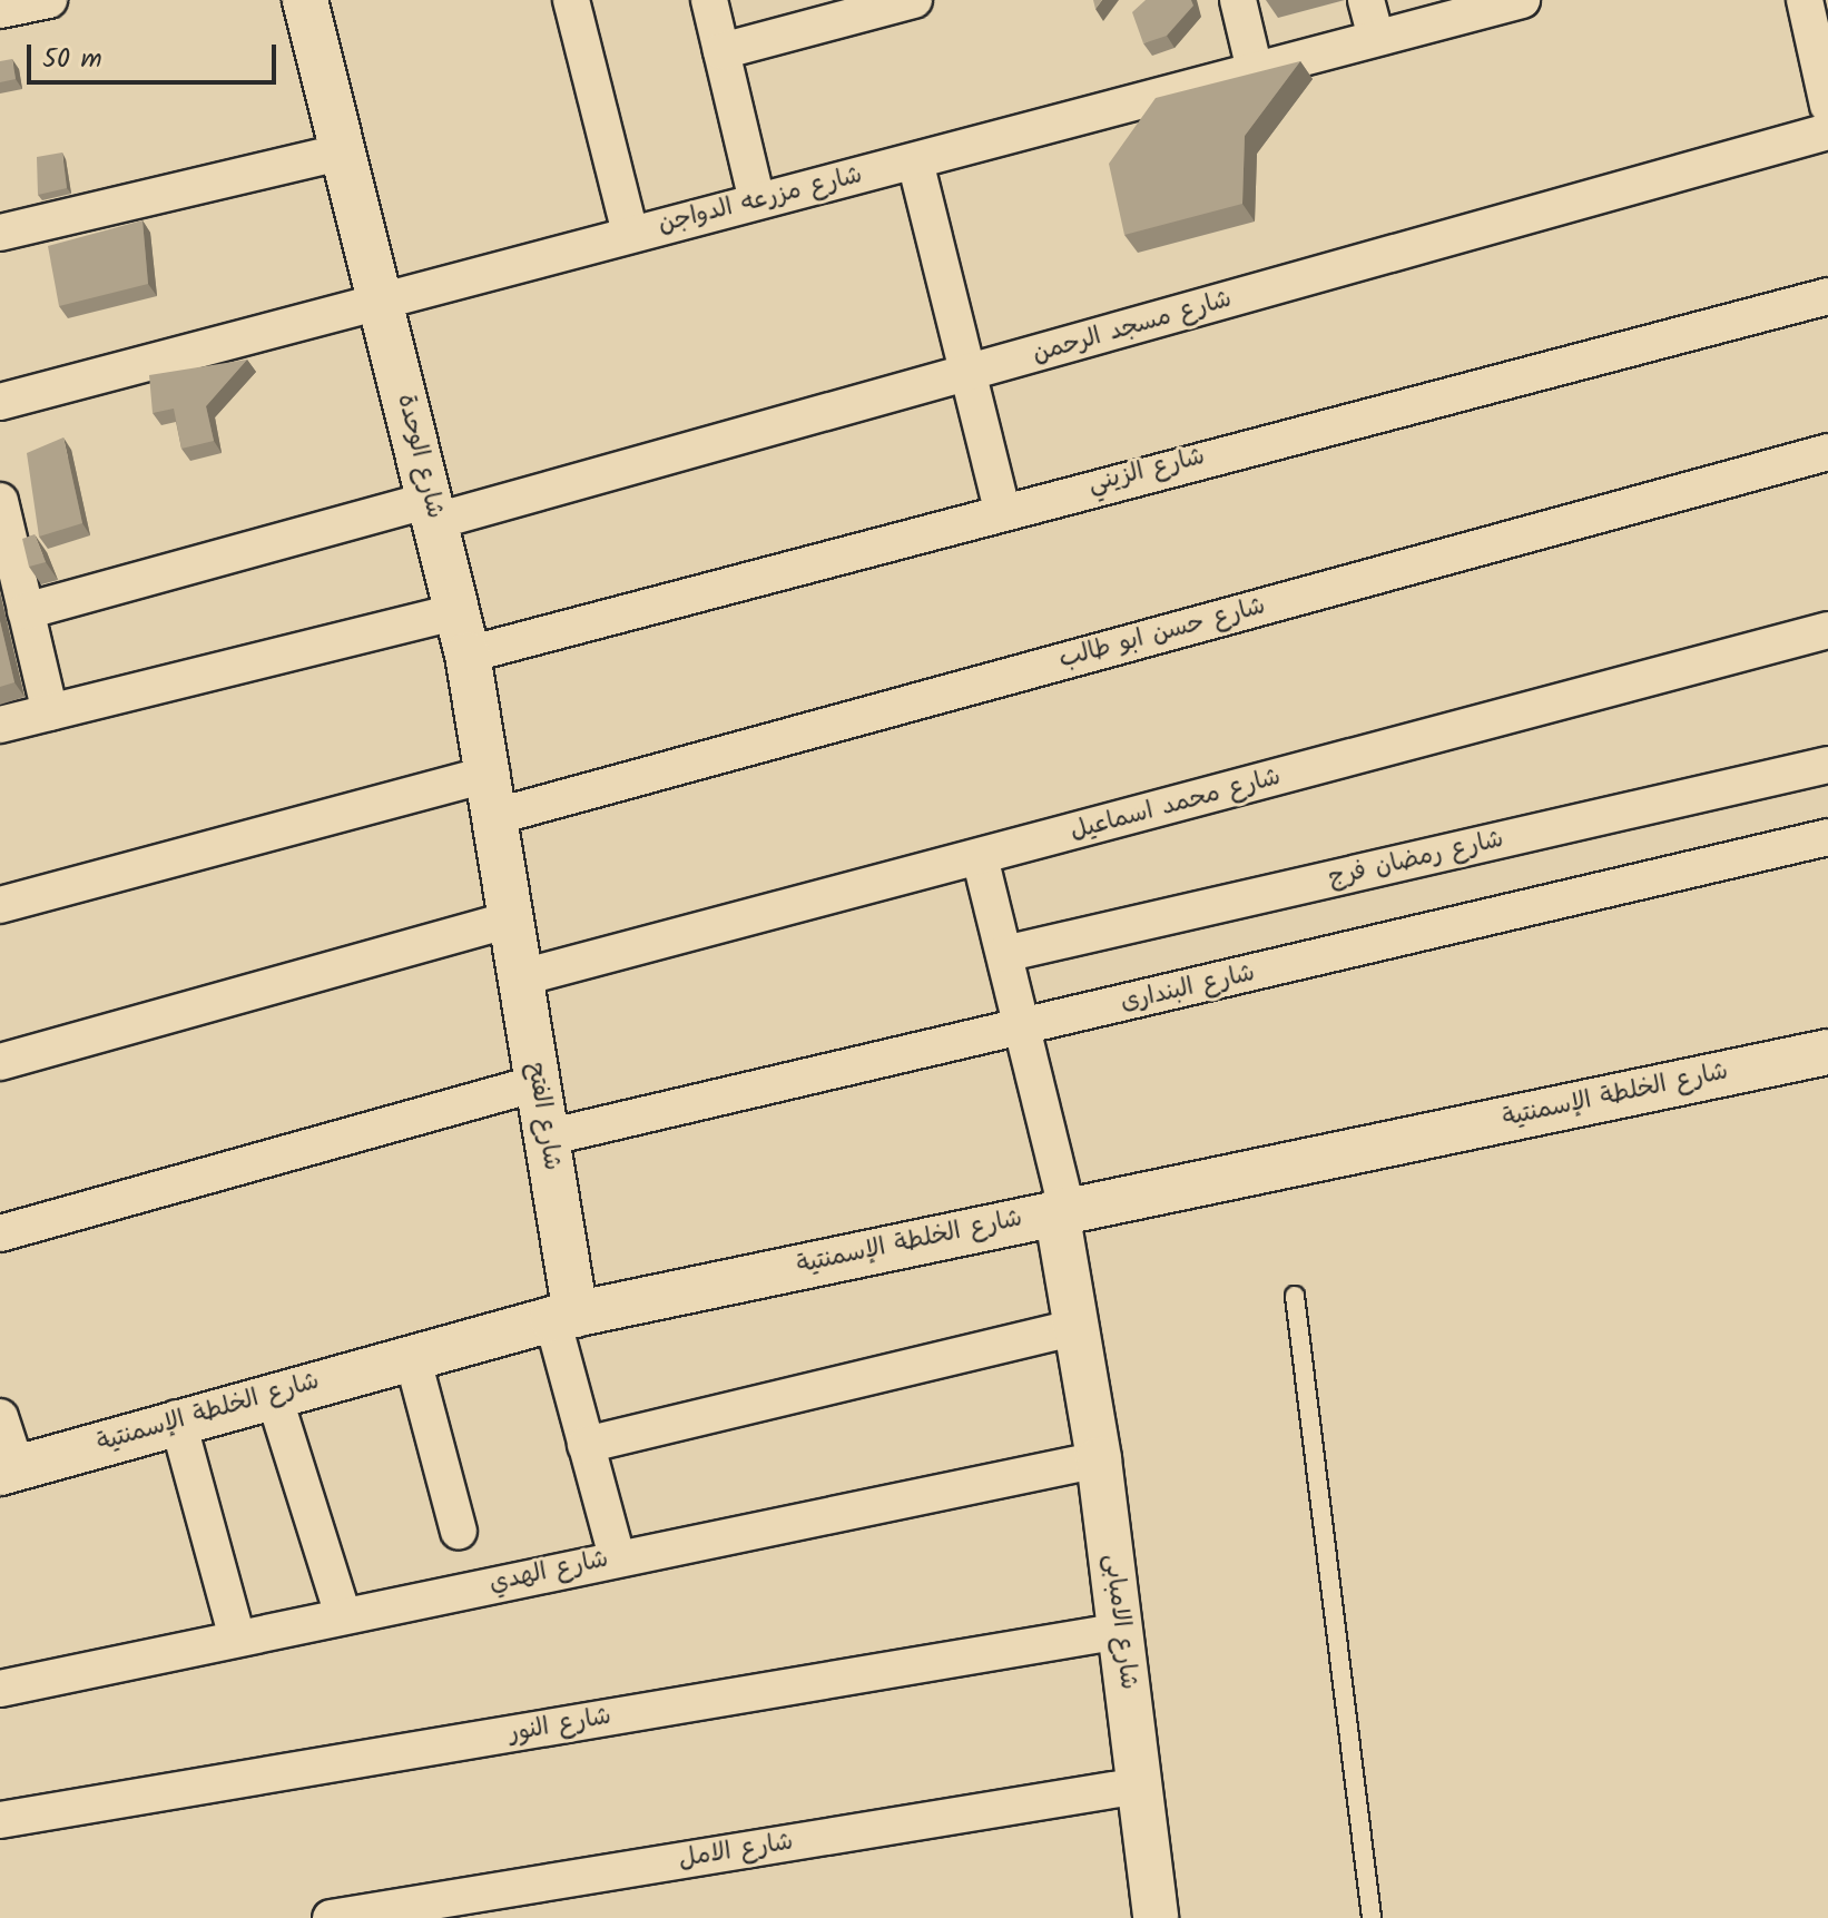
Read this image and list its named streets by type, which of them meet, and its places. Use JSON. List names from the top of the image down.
{
  "streets": {
    "street": [
      "شارع مزرعه الدواجن",
      "شارع مسجد الرحمن",
      "شارع الوحدة",
      "شارع الزيني",
      "شارع حسن ابو طالب",
      "شارع محمد اسماعيل",
      "شارع رمضان فرج",
      "شارع البندارى",
      "شارع الخلطة الإسمنتية",
      "شارع الفتح",
      "شارع الهدي",
      "شارع الامبابى",
      "شارع النور",
      "شارع الامل"
    ]
  },
  "crossings": [
    ["شارع مزرعه الدواجن", "شارع الوحدة"],
    ["شارع مسجد الرحمن", "شارع الوحدة"],
    ["شارع الوحدة", "شارع الزيني"],
    ["شارع الوحدة", "شارع حسن ابو طالب"],
    ["شارع الوحدة", "شارع الفتح"],
    ["شارع محمد اسماعيل", "شارع الفتح"],
    ["شارع البندارى", "شارع الفتح"],
    ["شارع الخلطة الإسمنتية", "شارع الفتح"],
    ["شارع الخلطة الإسمنتية", "شارع الامبابى"],
    ["شارع الهدي", "شارع الامبابى"],
    ["شارع الامبابى", "شارع النور"],
    ["شارع الامبابى", "شارع الامل"]
  ],
  "scale_bar": "50 m"
}
